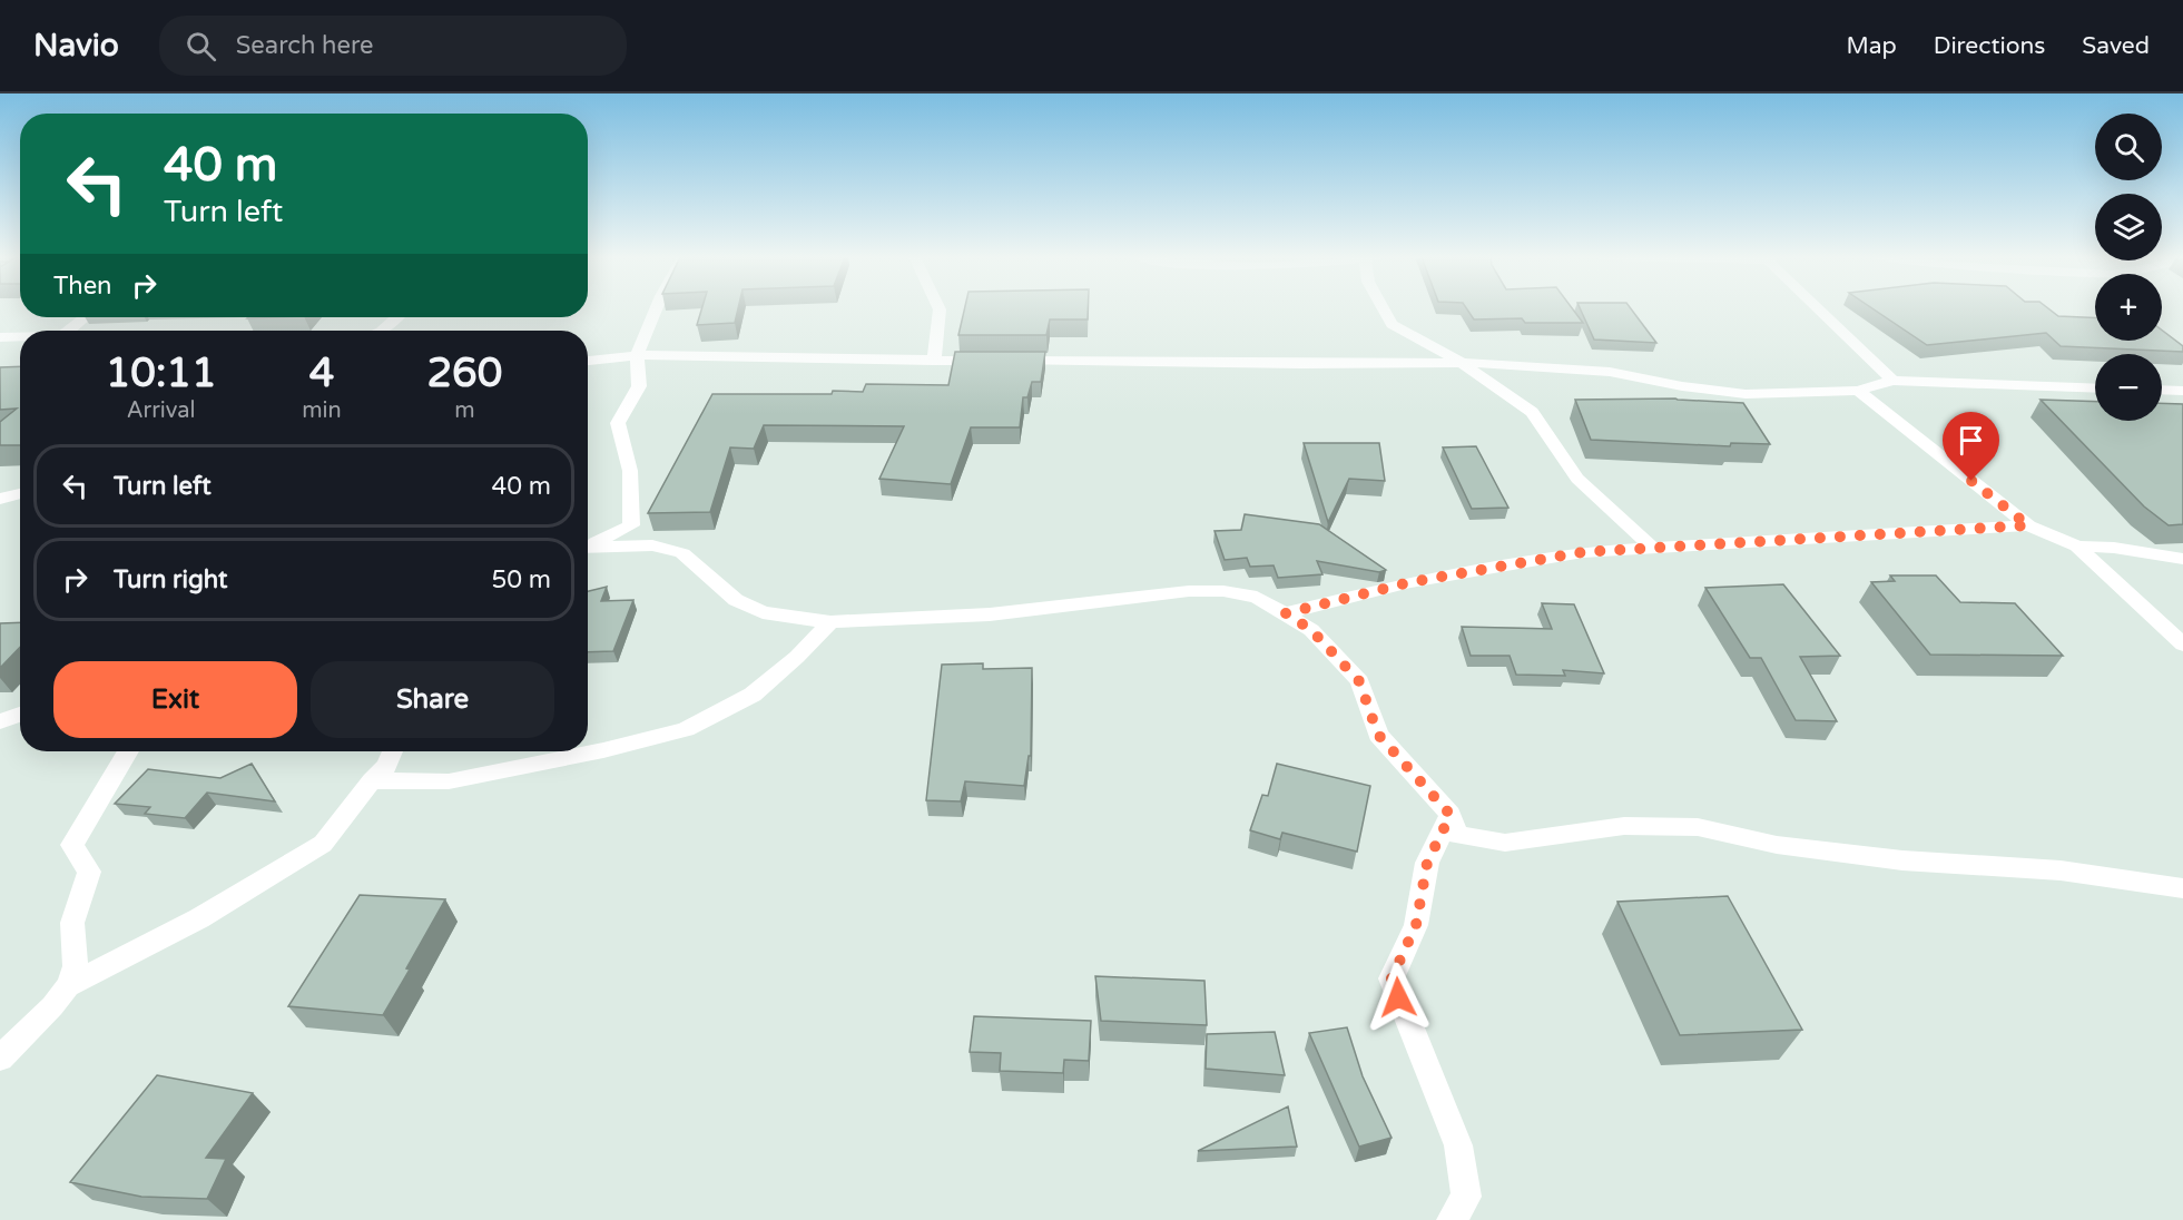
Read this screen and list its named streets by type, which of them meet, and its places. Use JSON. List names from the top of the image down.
{
  "page": {
    "header": "Navio",
    "search": "Search here",
    "nav": ["Map", "Directions", "Saved"],
    "map_buttons": ["+", "−"],
    "turn": ["40 m", "Turn left"],
    "then": "Then",
    "eta": [
      "10:11",
      "Arrival",
      "4",
      "min",
      "260",
      "m"
    ],
    "list": [
      {
        "name": "Turn left",
        "value": "40 m"
      },
      {
        "name": "Turn right",
        "value": "50 m"
      }
    ],
    "buttons": ["Exit", "Share"]
  }
}
